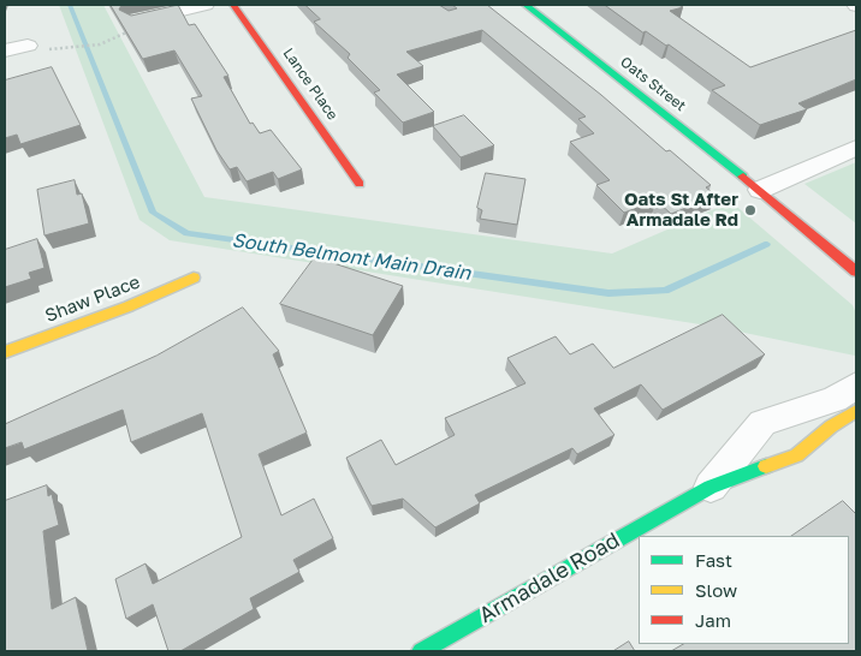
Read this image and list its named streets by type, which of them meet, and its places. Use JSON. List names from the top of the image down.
{
  "streets": {
    "street": [
      "Lance Place",
      "Oats Street",
      "Shaw Place",
      "Armadale Road"
    ]
  },
  "water": ["South Belmont Main Drain"],
  "places": ["Oats St After Armadale Rd"],
  "legend": ["Fast", "Slow", "Jam"]
}
